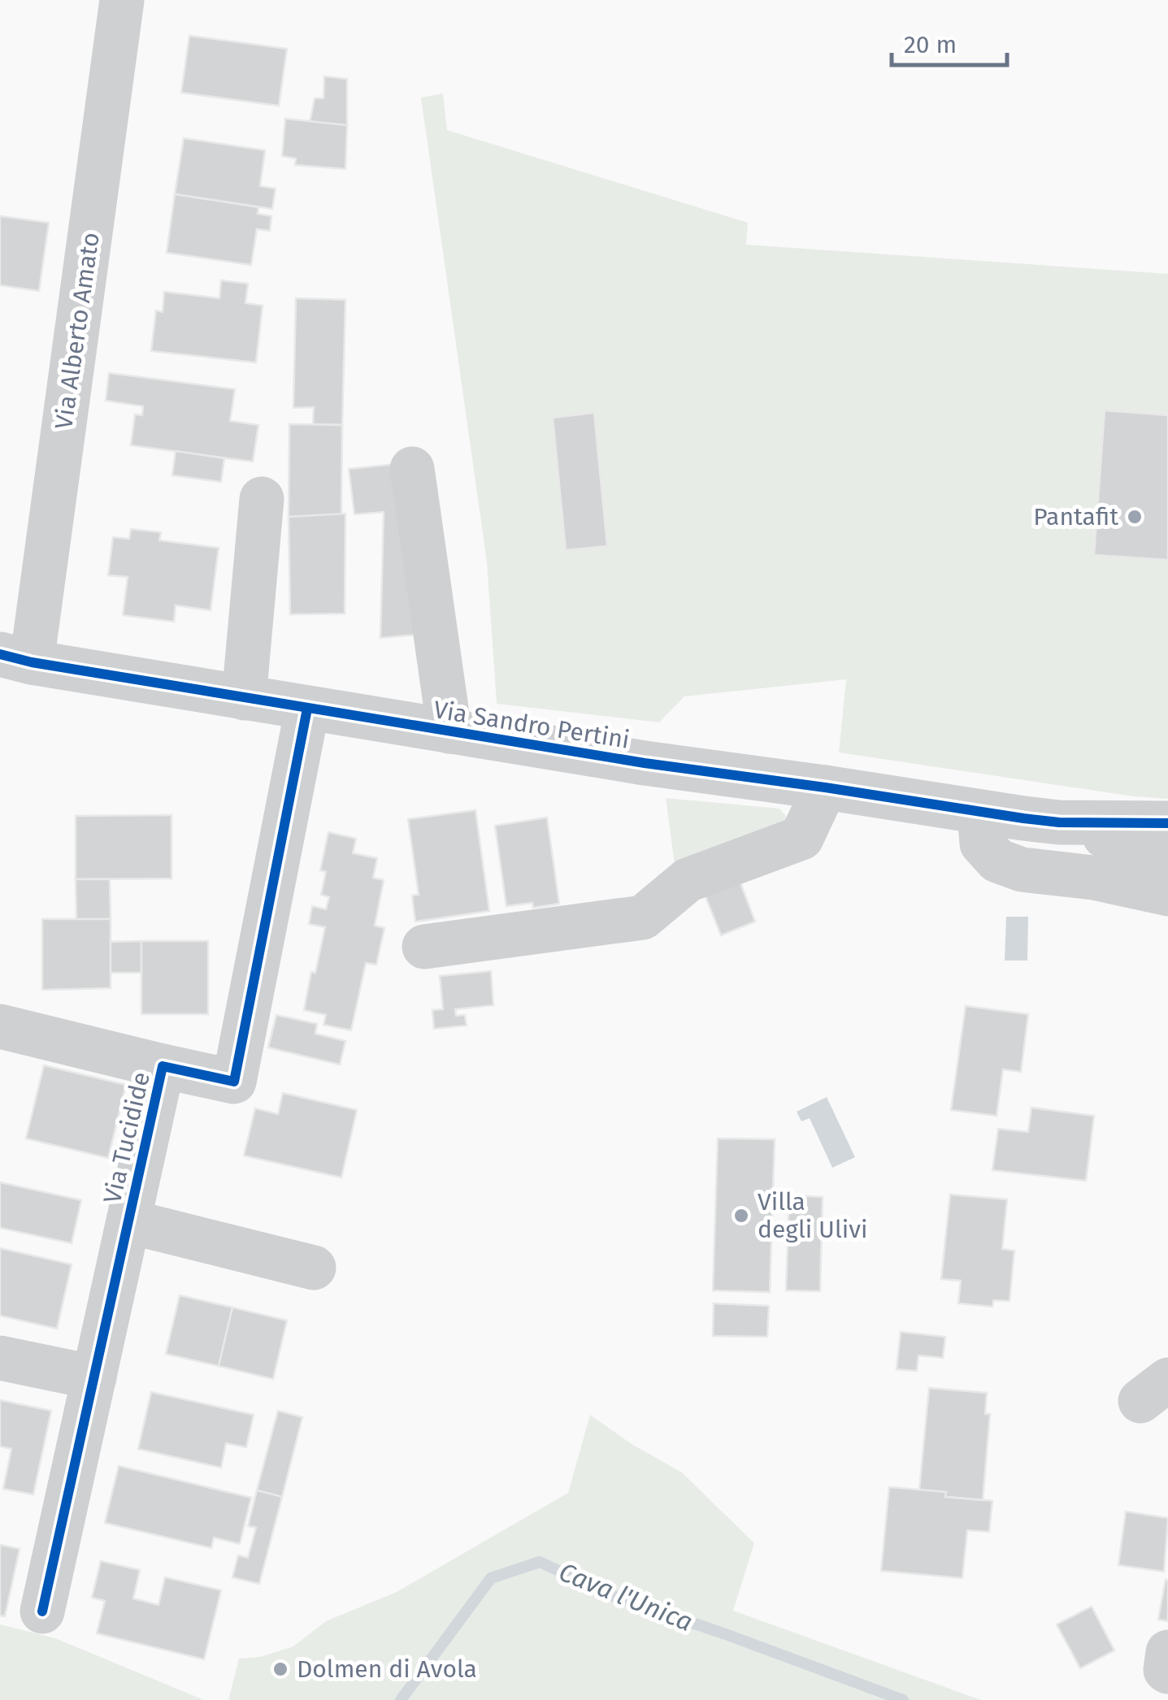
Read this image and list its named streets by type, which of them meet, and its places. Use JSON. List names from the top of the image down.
{
  "streets": {
    "street": ["Via Alberto Amato", "Via Sandro Pertini", "Via Tucidide"]
  },
  "crossings": [
    ["Via Alberto Amato", "Via Sandro Pertini"],
    ["Via Sandro Pertini", "Via Tucidide"]
  ],
  "water": ["Cava l'Unica"],
  "places": ["Pantafit", "Villa degli Ulivi", "Dolmen di Avola"],
  "scale_bar": "20 m"
}
